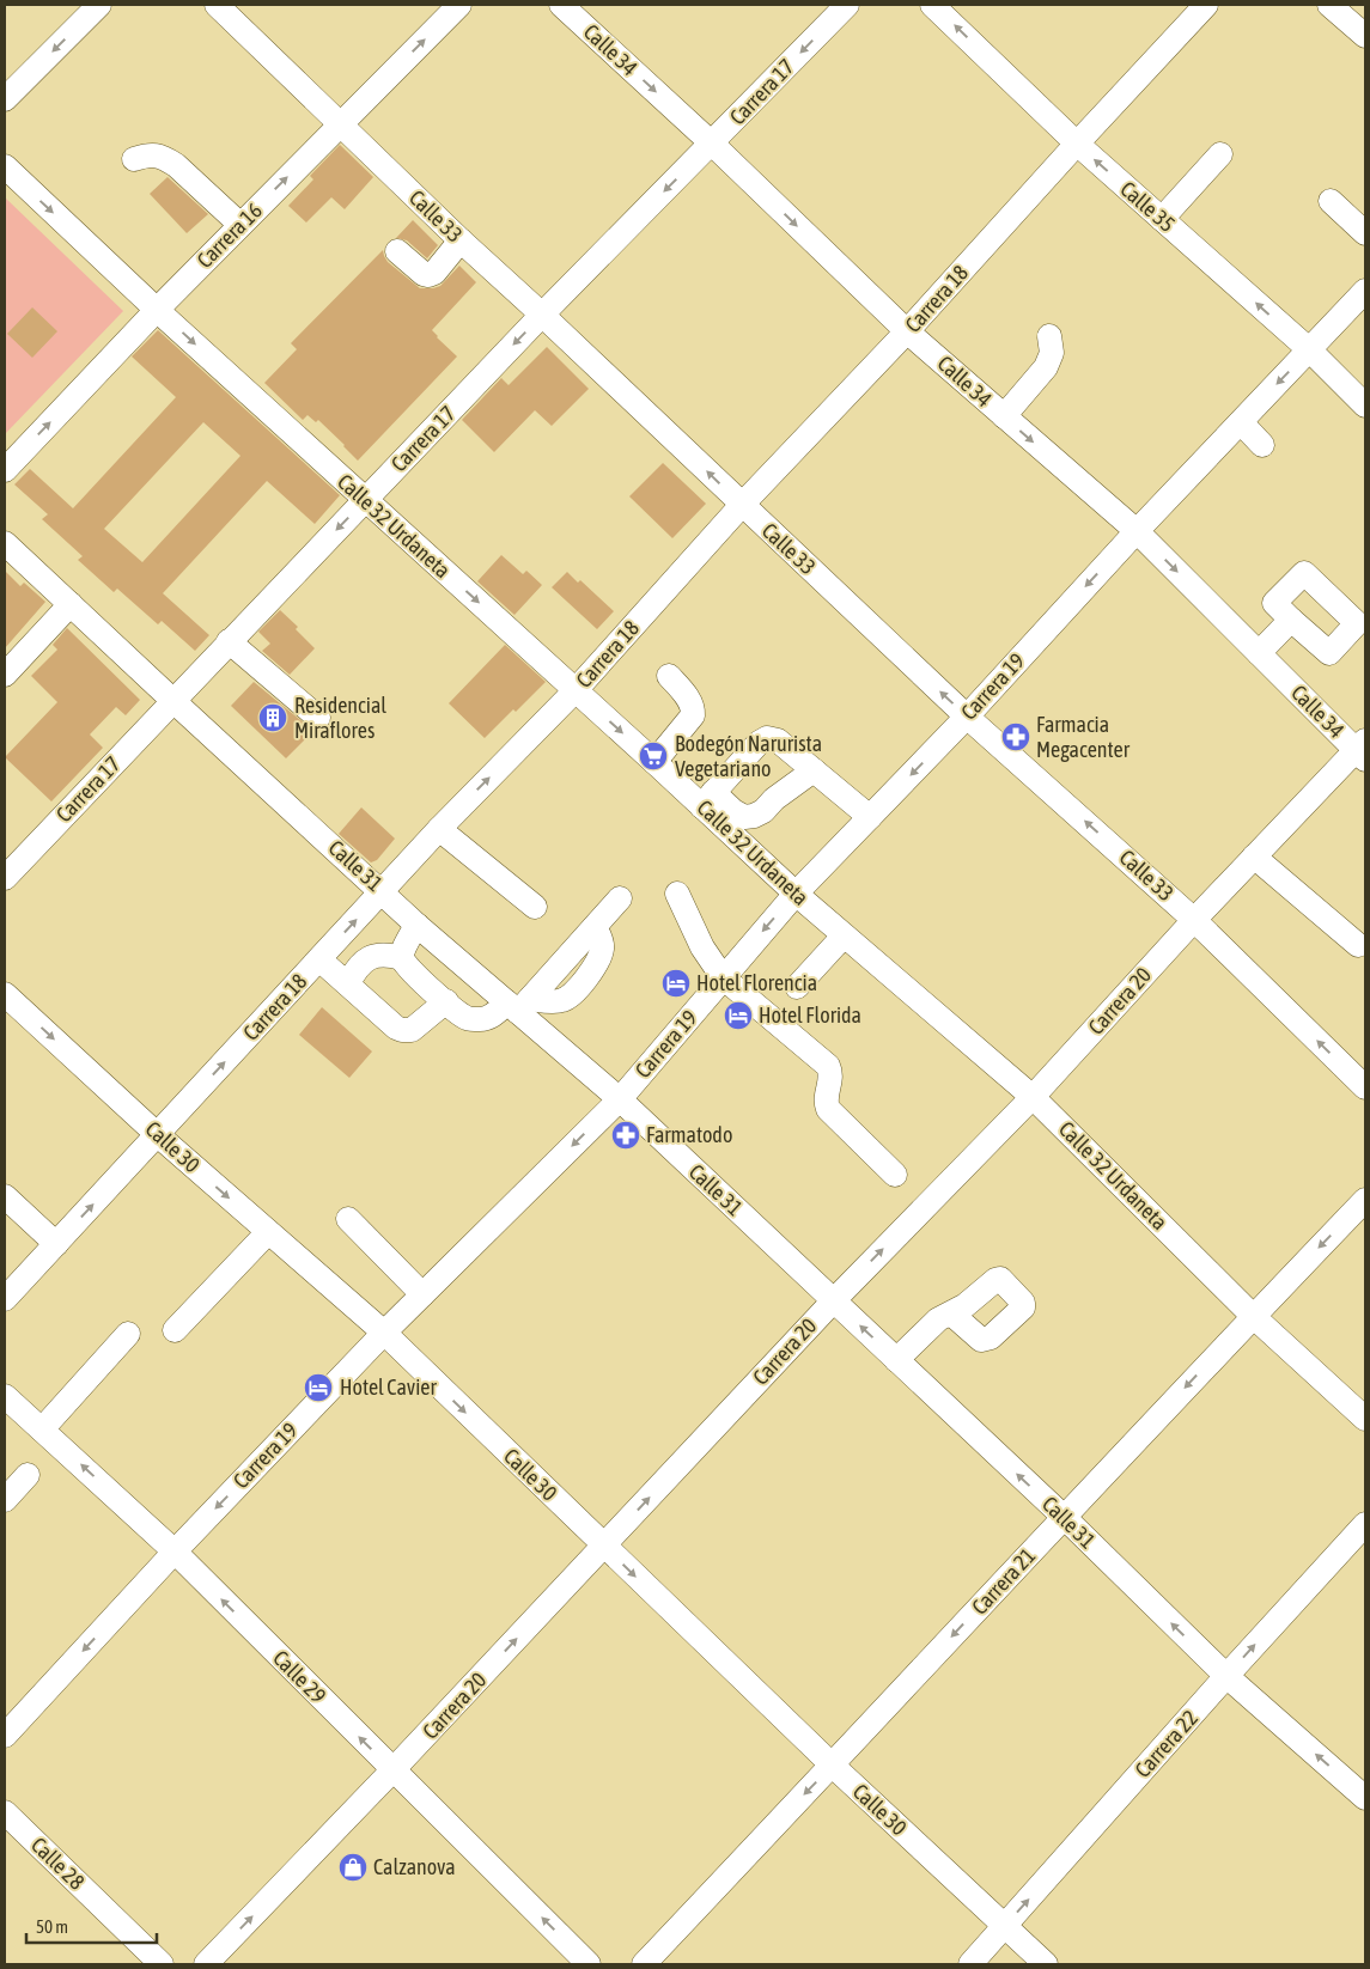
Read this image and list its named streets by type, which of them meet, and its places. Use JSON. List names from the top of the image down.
{
  "streets": {
    "street": [
      "Calle 34",
      "Carrera 17",
      "Calle 35",
      "Calle 33",
      "Carrera 16",
      "Carrera 18",
      "Calle 32 Urdaneta",
      "Carrera 19",
      "Calle 31",
      "Carrera 20",
      "Calle 30",
      "Carrera 21",
      "Calle 29",
      "Carrera 22",
      "Calle 28"
    ]
  },
  "crossings": [
    ["Calle 34", "Carrera 17"],
    ["Calle 34", "Carrera 18"],
    ["Calle 34", "Carrera 19"],
    ["Calle 34", "Carrera 20"],
    ["Carrera 17", "Calle 33"],
    ["Carrera 17", "Calle 32 Urdaneta"],
    ["Carrera 17", "Calle 31"],
    ["Calle 35", "Carrera 18"],
    ["Calle 35", "Carrera 19"],
    ["Calle 33", "Carrera 16"],
    ["Calle 33", "Carrera 18"],
    ["Calle 33", "Carrera 19"],
    ["Calle 33", "Carrera 20"],
    ["Carrera 16", "Calle 32 Urdaneta"],
    ["Carrera 18", "Calle 32 Urdaneta"],
    ["Carrera 18", "Calle 31"],
    ["Carrera 18", "Calle 30"],
    ["Calle 32 Urdaneta", "Carrera 19"],
    ["Calle 32 Urdaneta", "Carrera 20"],
    ["Calle 32 Urdaneta", "Carrera 21"],
    ["Carrera 19", "Calle 31"],
    ["Carrera 19", "Calle 30"],
    ["Carrera 19", "Calle 29"],
    ["Calle 31", "Carrera 20"],
    ["Calle 31", "Carrera 21"],
    ["Calle 31", "Carrera 22"],
    ["Carrera 20", "Calle 30"],
    ["Carrera 20", "Calle 29"],
    ["Calle 30", "Carrera 21"],
    ["Calle 30", "Carrera 22"]
  ],
  "one_way": [
    "Calle 34",
    "Carrera 17",
    "Calle 35",
    "Calle 33",
    "Carrera 16",
    "Carrera 18",
    "Carrera 19",
    "Calle 31",
    "Carrera 20",
    "Calle 30",
    "Carrera 21",
    "Calle 29",
    "Carrera 22"
  ],
  "places": {
    "building": ["Residencial Miraflores"],
    "pharmacy": ["Farmacia Megacenter", "Farmatodo"],
    "supermarket": ["Bodegón Narurista Vegetariano"],
    "hotel": ["Hotel Florencia", "Hotel Florida", "Hotel Cavier"],
    "shop": ["Calzanova"]
  },
  "scale_bar": "50 m"
}
